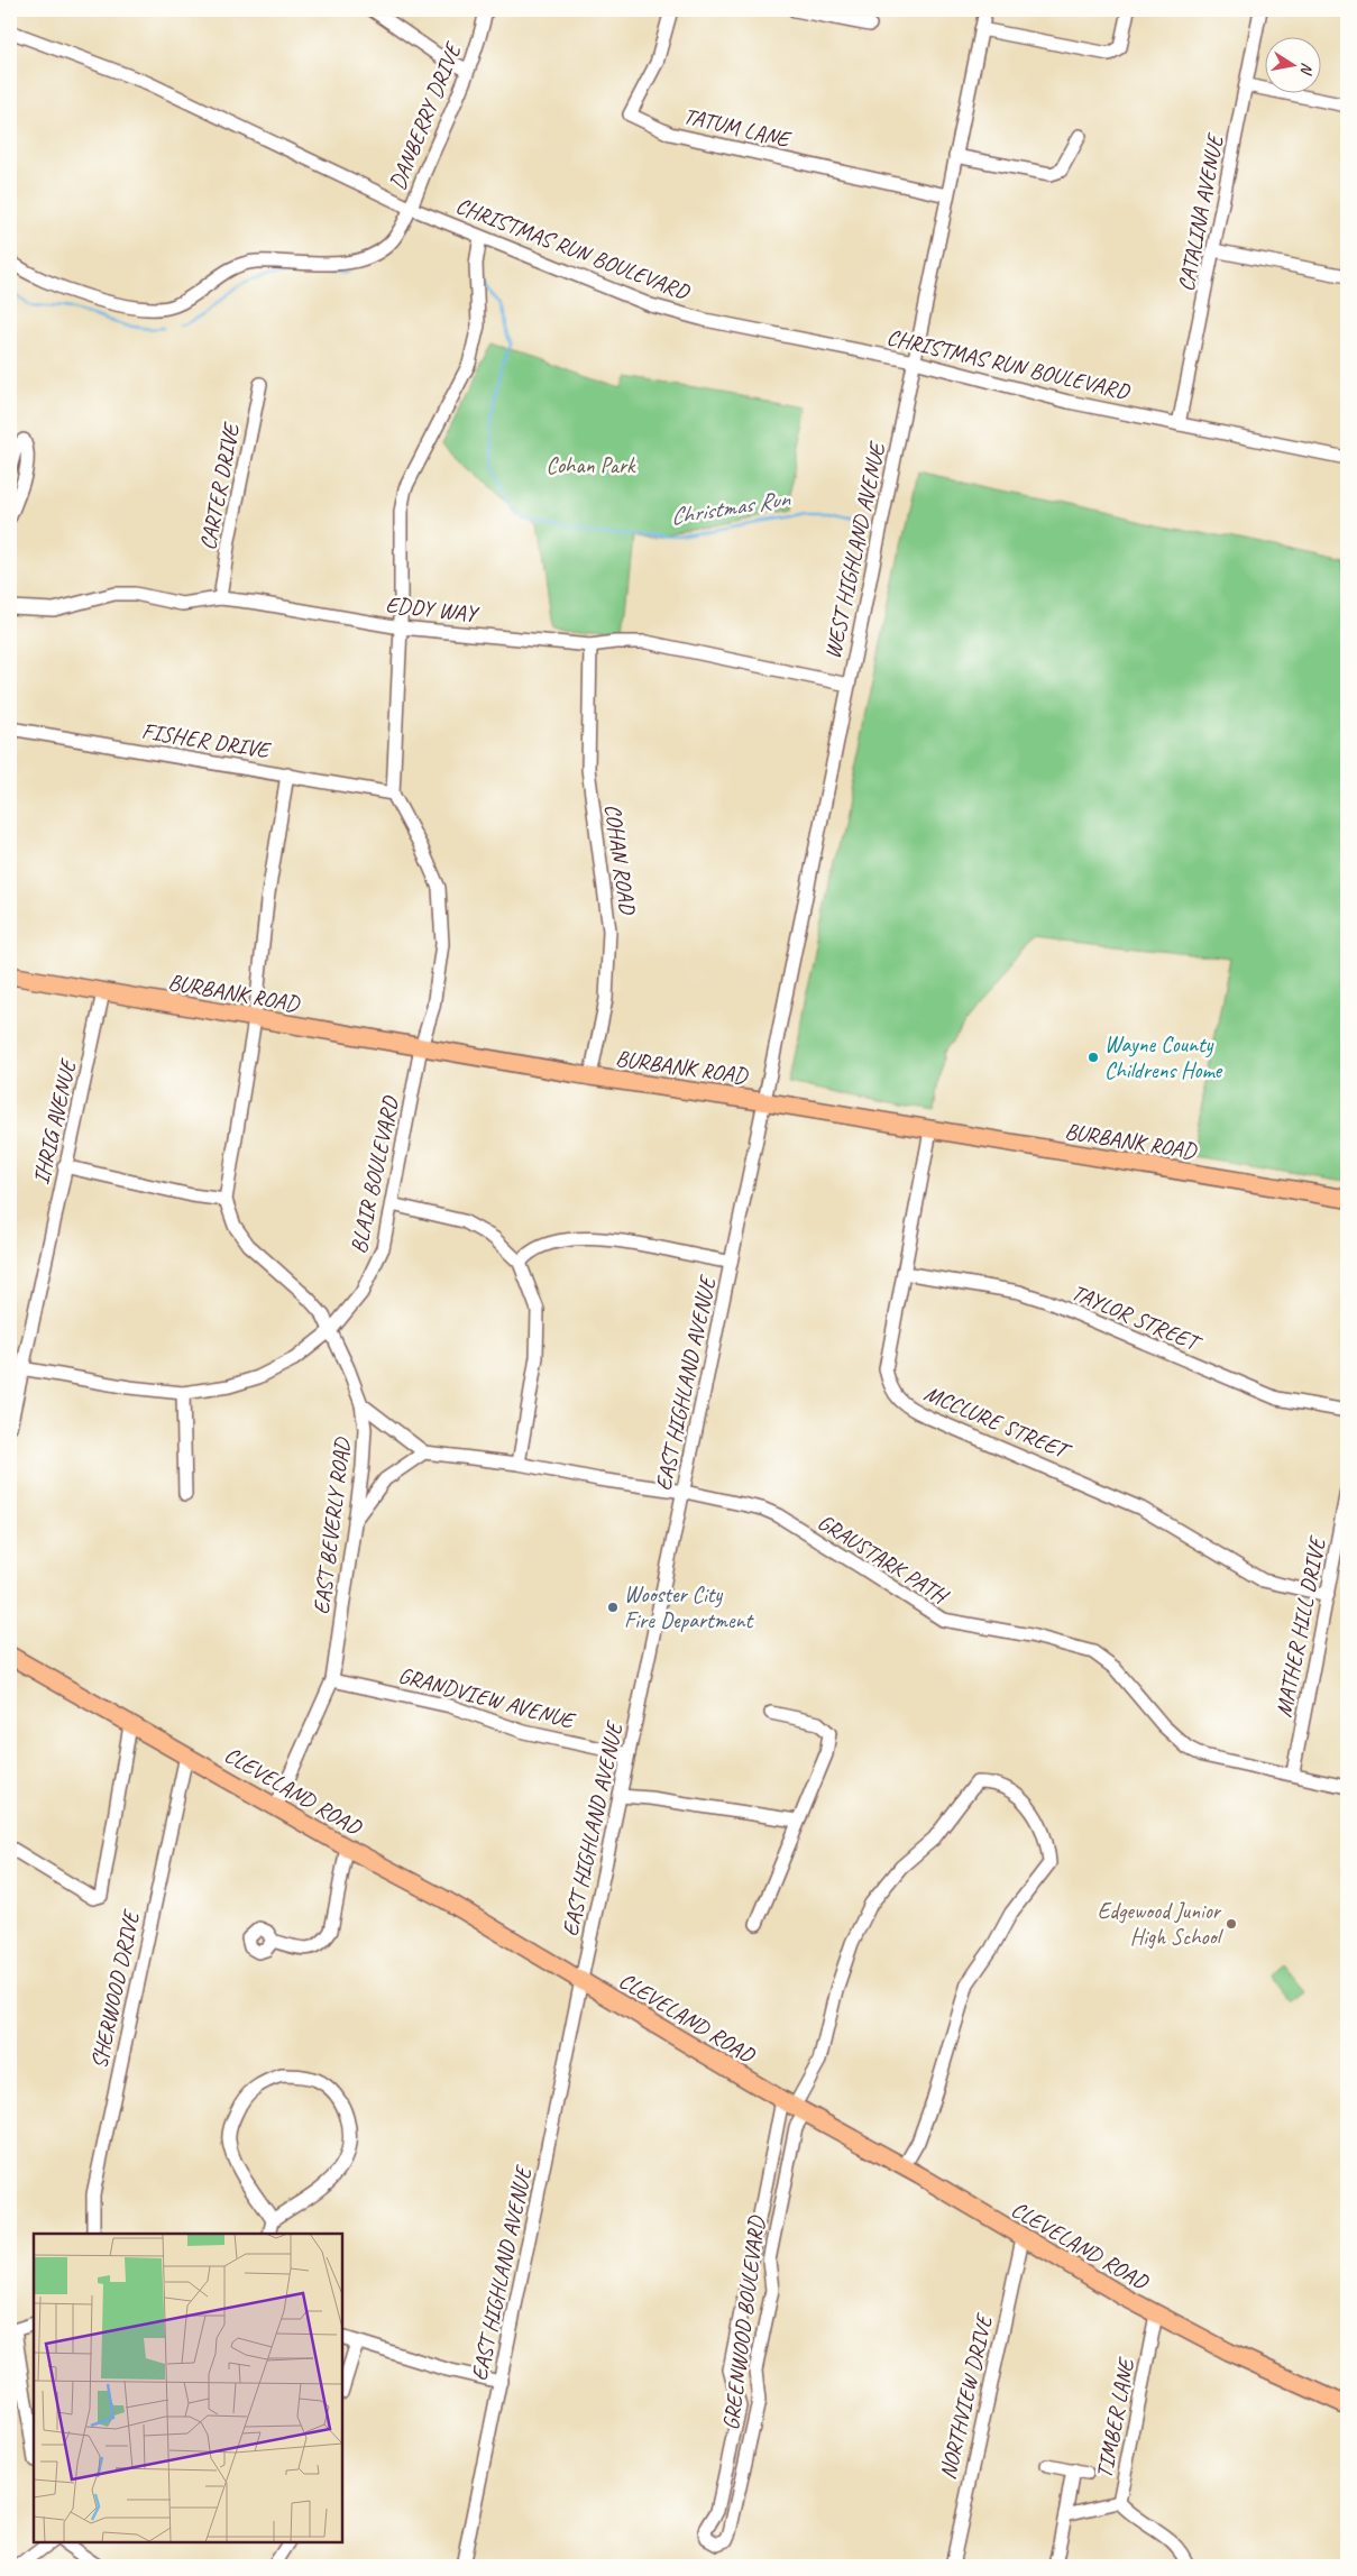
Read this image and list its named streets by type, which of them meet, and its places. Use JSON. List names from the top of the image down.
{
  "streets": {
    "main road": ["BURBANK ROAD", "CLEVELAND ROAD"],
    "street": [
      "DANBERRY DRIVE",
      "TATUM LANE",
      "CATALINA AVENUE",
      "CHRISTMAS RUN BOULEVARD",
      "CARTER DRIVE",
      "WEST HIGHLAND AVENUE",
      "EDDY WAY",
      "FISHER DRIVE",
      "COHAN ROAD",
      "IHRIG AVENUE",
      "BLAIR BOULEVARD",
      "TAYLOR STREET",
      "EAST HIGHLAND AVENUE",
      "MCCLURE STREET",
      "EAST BEVERLY ROAD",
      "GRAUSTARK PATH",
      "MATHER HILL DRIVE",
      "GRANDVIEW AVENUE",
      "SHERWOOD DRIVE",
      "GREENWOOD BOULEVARD",
      "NORTHVIEW DRIVE",
      "TIMBER LANE"
    ]
  },
  "crossings": [
    ["DANBERRY DRIVE", "CHRISTMAS RUN BOULEVARD"],
    ["TATUM LANE", "WEST HIGHLAND AVENUE"],
    ["CATALINA AVENUE", "CHRISTMAS RUN BOULEVARD"],
    ["CHRISTMAS RUN BOULEVARD", "WEST HIGHLAND AVENUE"],
    ["CARTER DRIVE", "EDDY WAY"],
    ["WEST HIGHLAND AVENUE", "EDDY WAY"],
    ["WEST HIGHLAND AVENUE", "BURBANK ROAD"],
    ["WEST HIGHLAND AVENUE", "EAST HIGHLAND AVENUE"],
    ["EDDY WAY", "COHAN ROAD"],
    ["FISHER DRIVE", "BLAIR BOULEVARD"],
    ["FISHER DRIVE", "EAST BEVERLY ROAD"],
    ["COHAN ROAD", "BURBANK ROAD"],
    ["BURBANK ROAD", "IHRIG AVENUE"],
    ["BURBANK ROAD", "BLAIR BOULEVARD"],
    ["BURBANK ROAD", "EAST HIGHLAND AVENUE"],
    ["BURBANK ROAD", "MCCLURE STREET"],
    ["BURBANK ROAD", "EAST BEVERLY ROAD"],
    ["IHRIG AVENUE", "BLAIR BOULEVARD"],
    ["BLAIR BOULEVARD", "EAST BEVERLY ROAD"],
    ["TAYLOR STREET", "MCCLURE STREET"],
    ["EAST HIGHLAND AVENUE", "GRAUSTARK PATH"],
    ["EAST HIGHLAND AVENUE", "GRANDVIEW AVENUE"],
    ["EAST HIGHLAND AVENUE", "CLEVELAND ROAD"],
    ["MCCLURE STREET", "MATHER HILL DRIVE"],
    ["EAST BEVERLY ROAD", "GRANDVIEW AVENUE"],
    ["EAST BEVERLY ROAD", "CLEVELAND ROAD"],
    ["GRAUSTARK PATH", "MATHER HILL DRIVE"],
    ["CLEVELAND ROAD", "SHERWOOD DRIVE"],
    ["CLEVELAND ROAD", "GREENWOOD BOULEVARD"],
    ["CLEVELAND ROAD", "NORTHVIEW DRIVE"],
    ["CLEVELAND ROAD", "TIMBER LANE"]
  ],
  "water": ["Christmas Run"],
  "parks": ["Cohan Park"],
  "places": ["Wayne County Childrens Home", "Wooster City Fire Department", "Edgewood Junior High School"],
  "north": "right"
}
